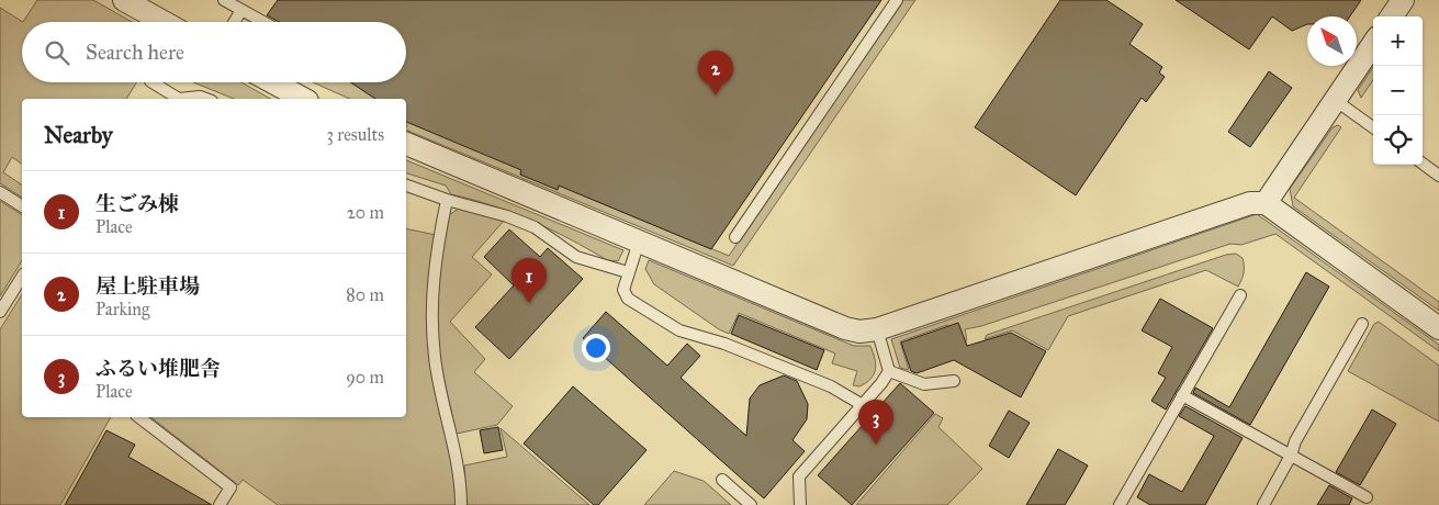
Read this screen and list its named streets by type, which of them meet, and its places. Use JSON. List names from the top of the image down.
{
  "north": "top left",
  "page": {
    "map_buttons": ["+", "−"],
    "search": "Search here",
    "pins": ["2", "1", "3"],
    "heading": ["Nearby", "3 results"],
    "list": [
      {
        "mark": "1",
        "name": "生ごみ棟",
        "note": "Place",
        "value": "20 m"
      },
      {
        "mark": "2",
        "name": "屋上駐車場",
        "note": "Parking",
        "value": "80 m"
      },
      {
        "mark": "3",
        "name": "ふるい堆肥舎",
        "note": "Place",
        "value": "90 m"
      }
    ]
  }
}
